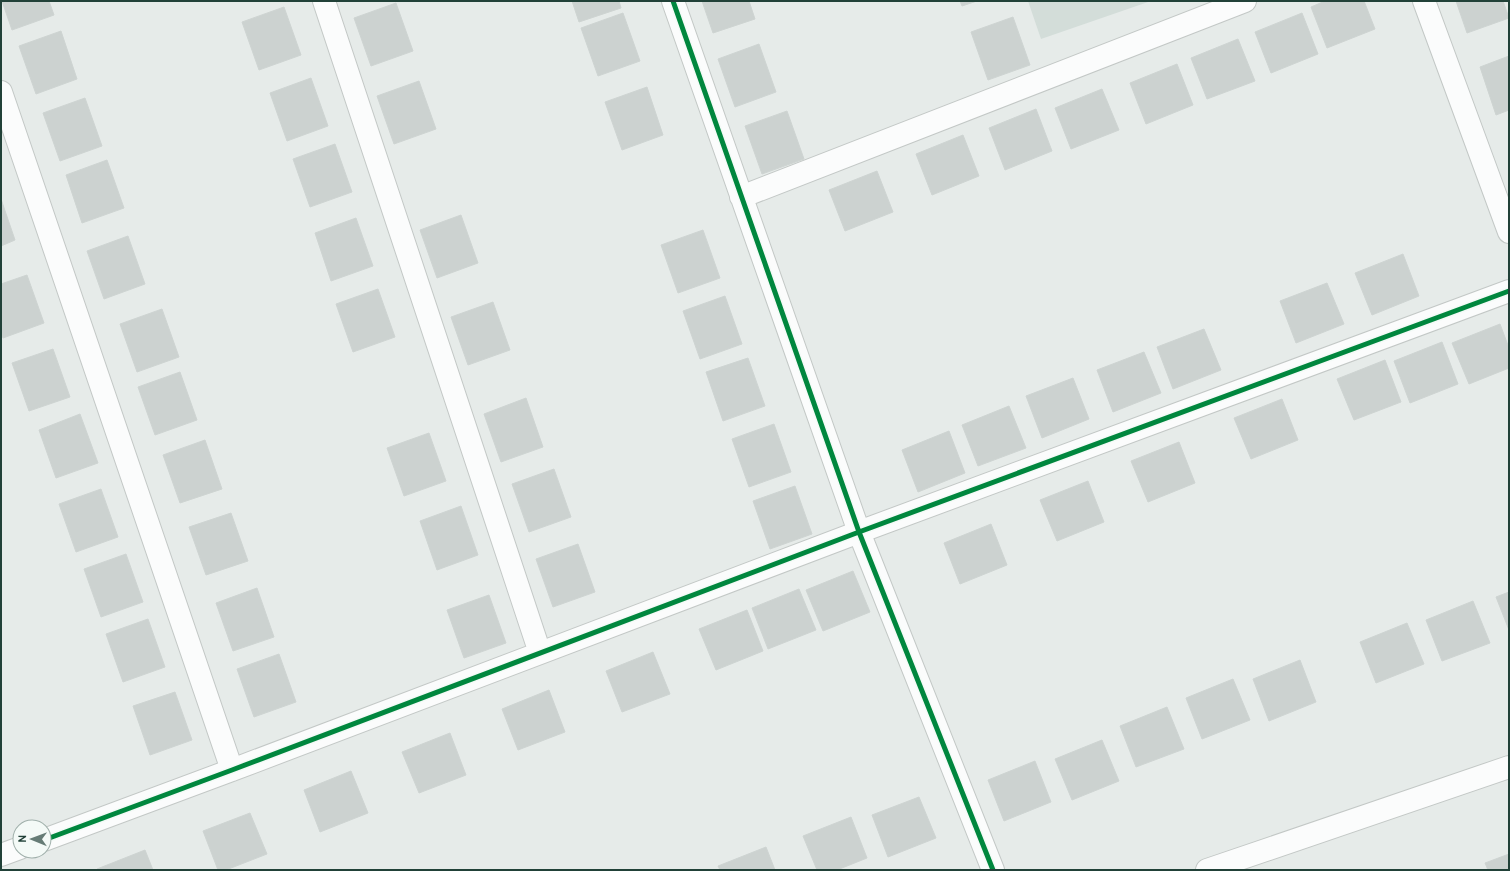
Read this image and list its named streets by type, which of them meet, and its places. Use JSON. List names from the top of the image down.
{
  "north": "left"
}
